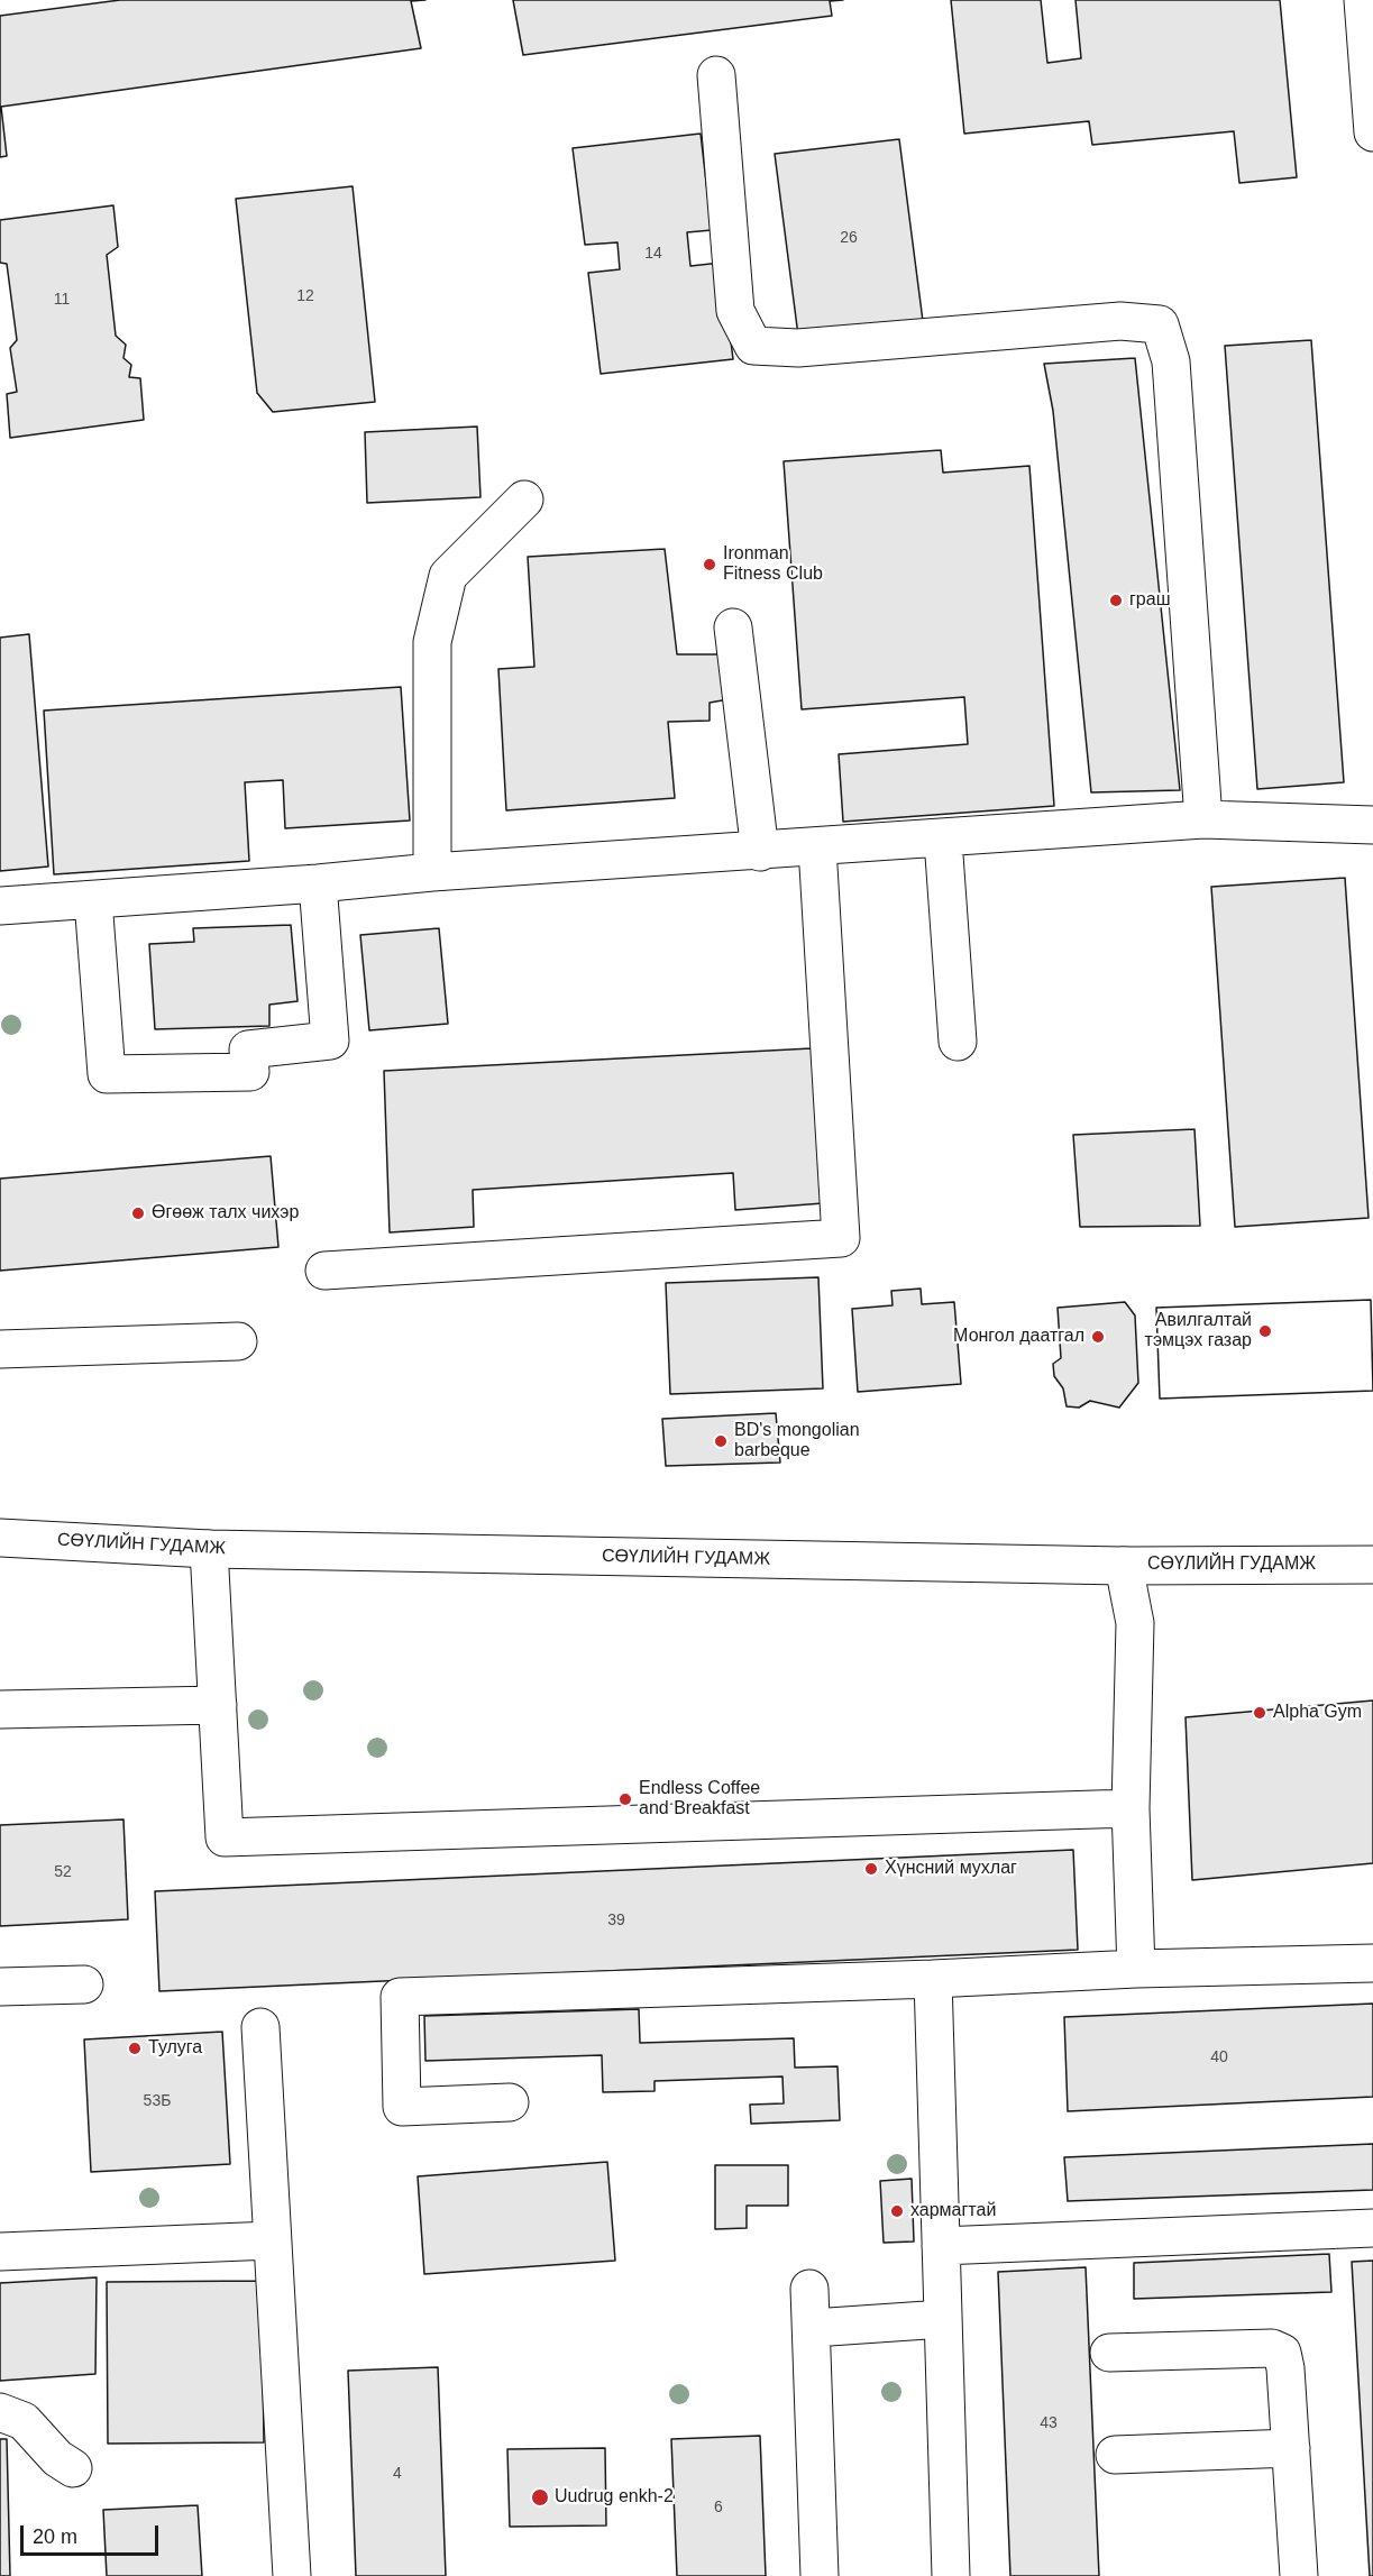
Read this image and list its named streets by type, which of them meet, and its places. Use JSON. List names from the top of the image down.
{
  "streets": {
    "street": ["СӨҮЛИЙН ГУДАМЖ"]
  },
  "places": [
    "Ironman Fitness Club",
    "граш",
    "Өгөөж талх чихэр",
    "Авилгалтай тэмцэх газар",
    "Монгол даатгал",
    "BD's mongolian barbeque",
    "Alpha Gym",
    "Endless Coffee and Breakfast",
    "Хүнсний мухлаг",
    "Тулуга",
    "хармагтай",
    "Uudrug enkh-2"
  ],
  "house_numbers": [
    "26",
    "14",
    "12",
    "11",
    "52",
    "39",
    "40",
    "53Б",
    "43",
    "4",
    "6"
  ],
  "scale_bar": "20 m"
}
